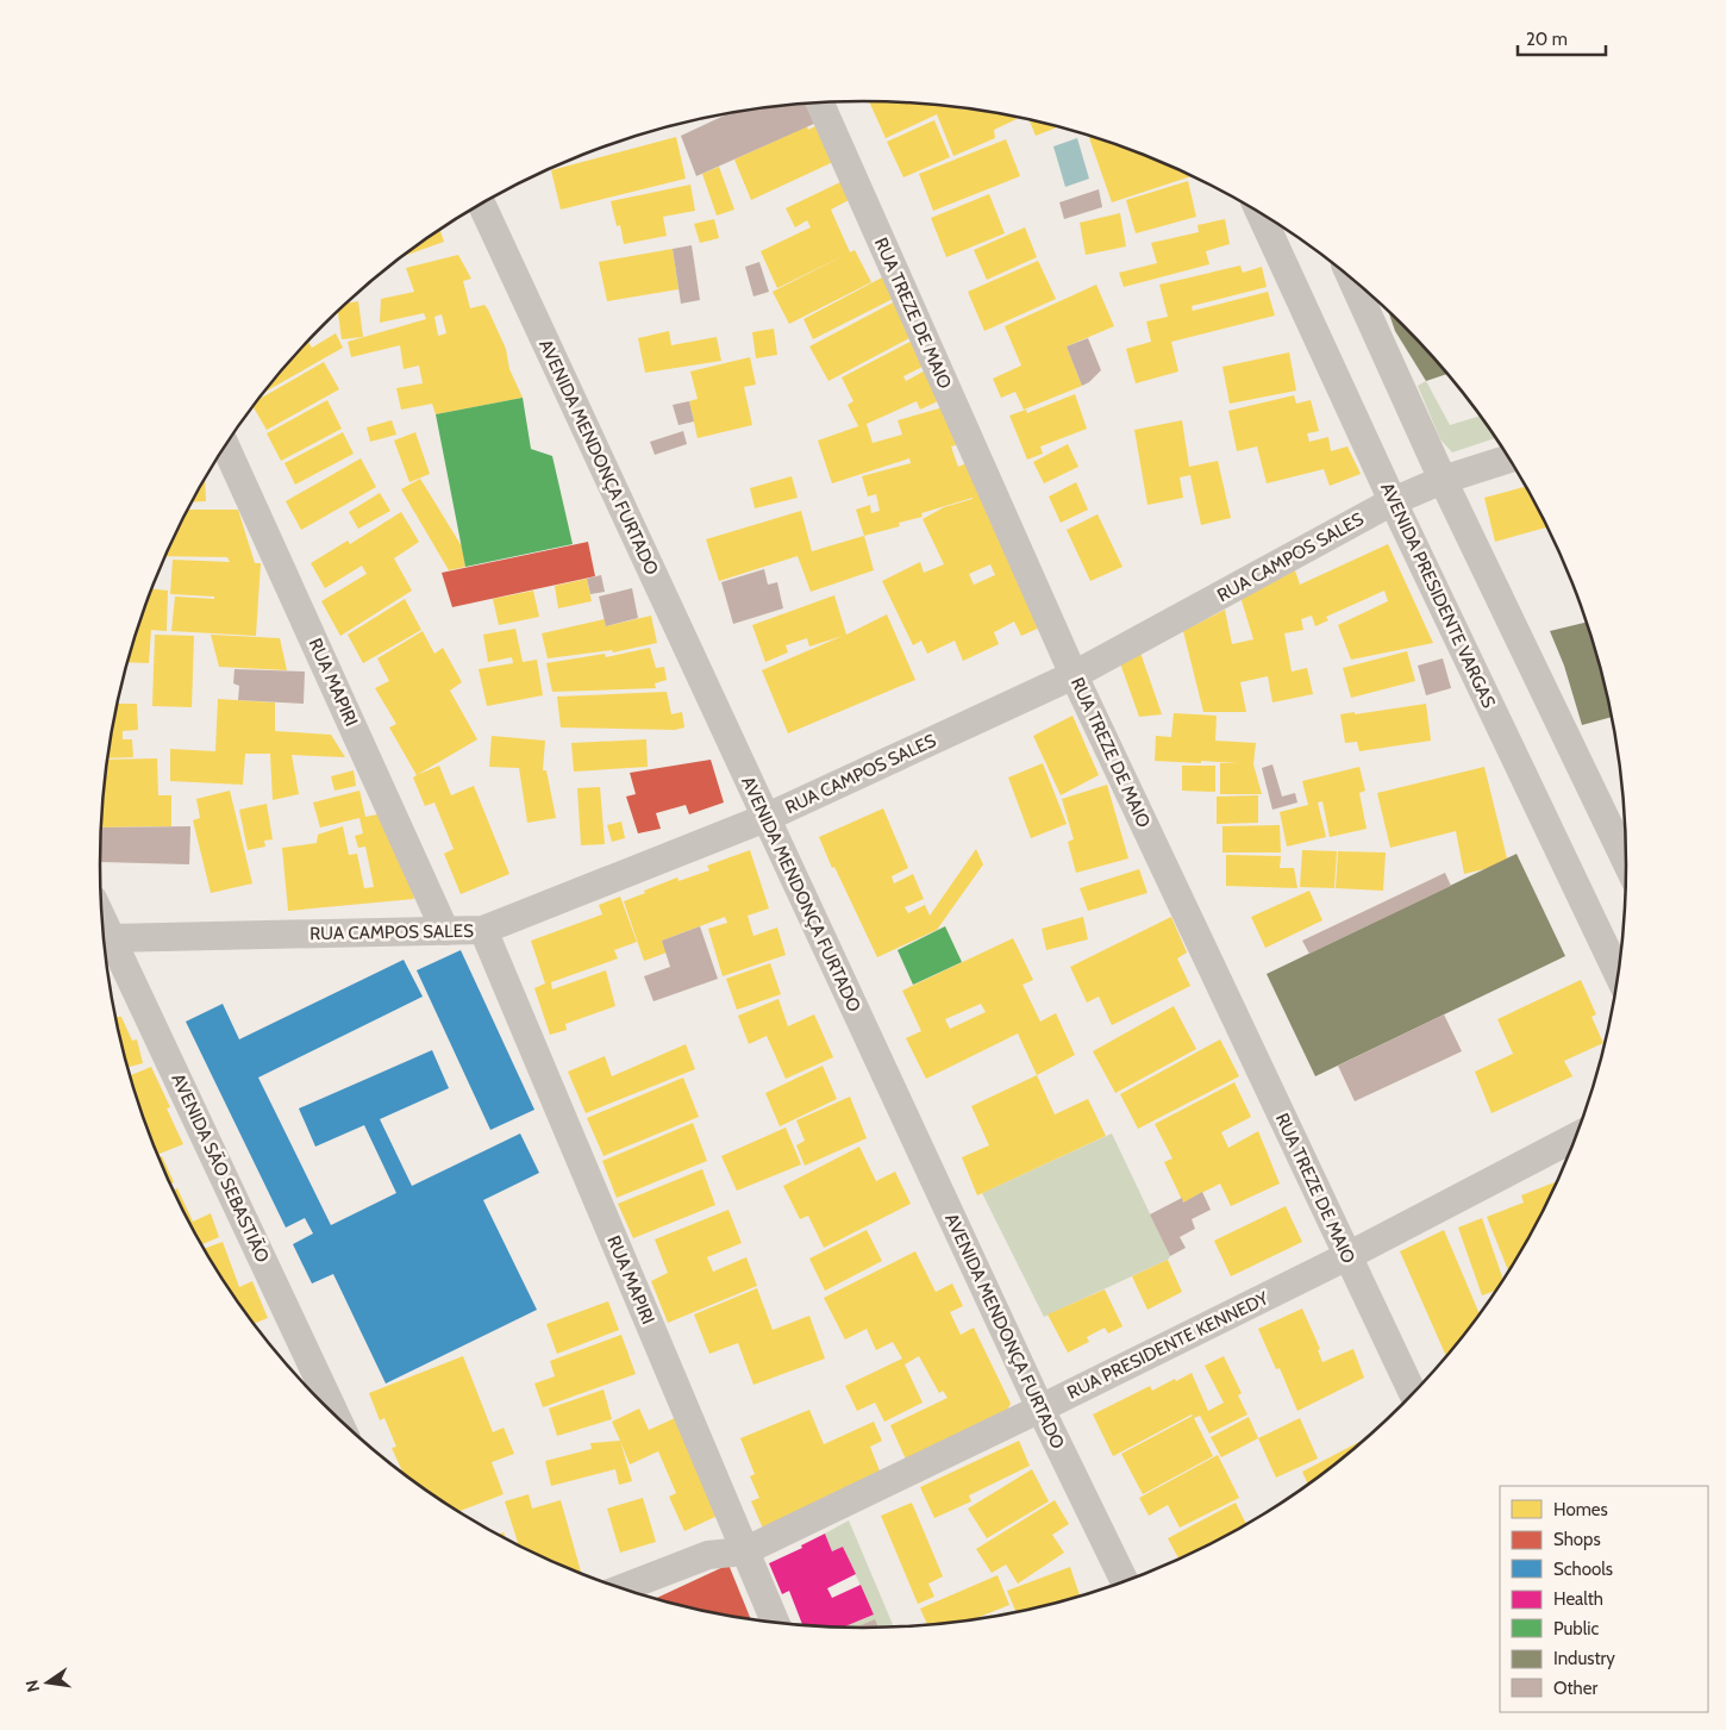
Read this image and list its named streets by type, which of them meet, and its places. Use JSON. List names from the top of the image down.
{
  "streets": {
    "street": [
      "RUA TREZE DE MAIO",
      "AVENIDA MENDONÇA FURTADO",
      "RUA CAMPOS SALES",
      "AVENIDA PRESIDENTE VARGAS",
      "RUA MAPIRI",
      "AVENIDA SÃO SEBASTIÃO",
      "RUA PRESIDENTE KENNEDY"
    ]
  },
  "crossings": [
    ["RUA TREZE DE MAIO", "RUA CAMPOS SALES"],
    ["RUA TREZE DE MAIO", "RUA PRESIDENTE KENNEDY"],
    ["AVENIDA MENDONÇA FURTADO", "RUA CAMPOS SALES"],
    ["AVENIDA MENDONÇA FURTADO", "RUA PRESIDENTE KENNEDY"],
    ["RUA CAMPOS SALES", "AVENIDA PRESIDENTE VARGAS"],
    ["RUA CAMPOS SALES", "RUA MAPIRI"],
    ["RUA CAMPOS SALES", "AVENIDA SÃO SEBASTIÃO"],
    ["RUA MAPIRI", "RUA PRESIDENTE KENNEDY"]
  ],
  "legend": [
    "Homes",
    "Shops",
    "Schools",
    "Health",
    "Public",
    "Industry",
    "Other"
  ],
  "scale_bar": "20 m",
  "north": "left"
}
